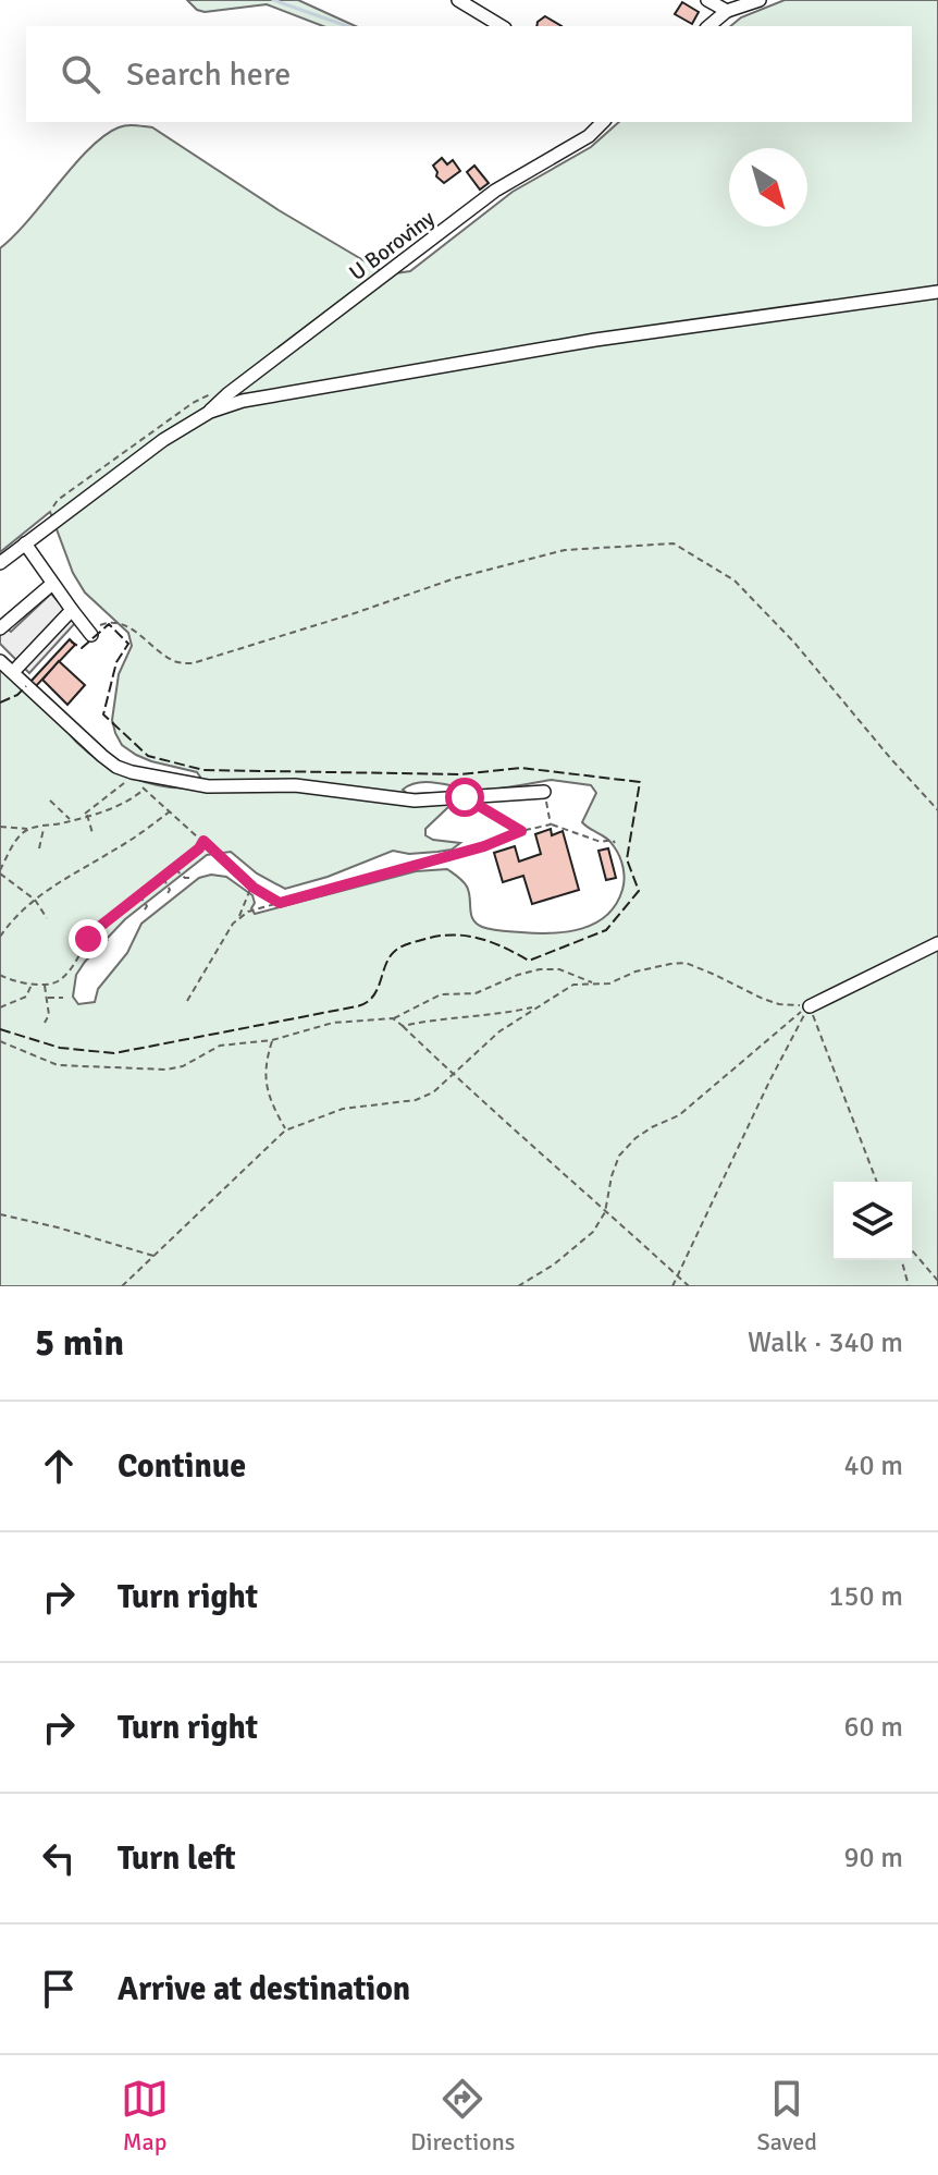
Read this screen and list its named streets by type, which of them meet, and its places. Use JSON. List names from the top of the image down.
{
  "streets": {
    "street": ["U Boroviny"]
  },
  "north": "bottom right",
  "page": {
    "search": "Search here",
    "heading": ["5 min", "Walk · 340 m"],
    "list": [
      ["Continue", "40 m"],
      ["Turn right", "150 m"],
      ["Turn right", "60 m"],
      ["Turn left", "90 m"],
      "Arrive at destination"
    ],
    "nav": ["Map", "Directions", "Saved"]
  }
}
